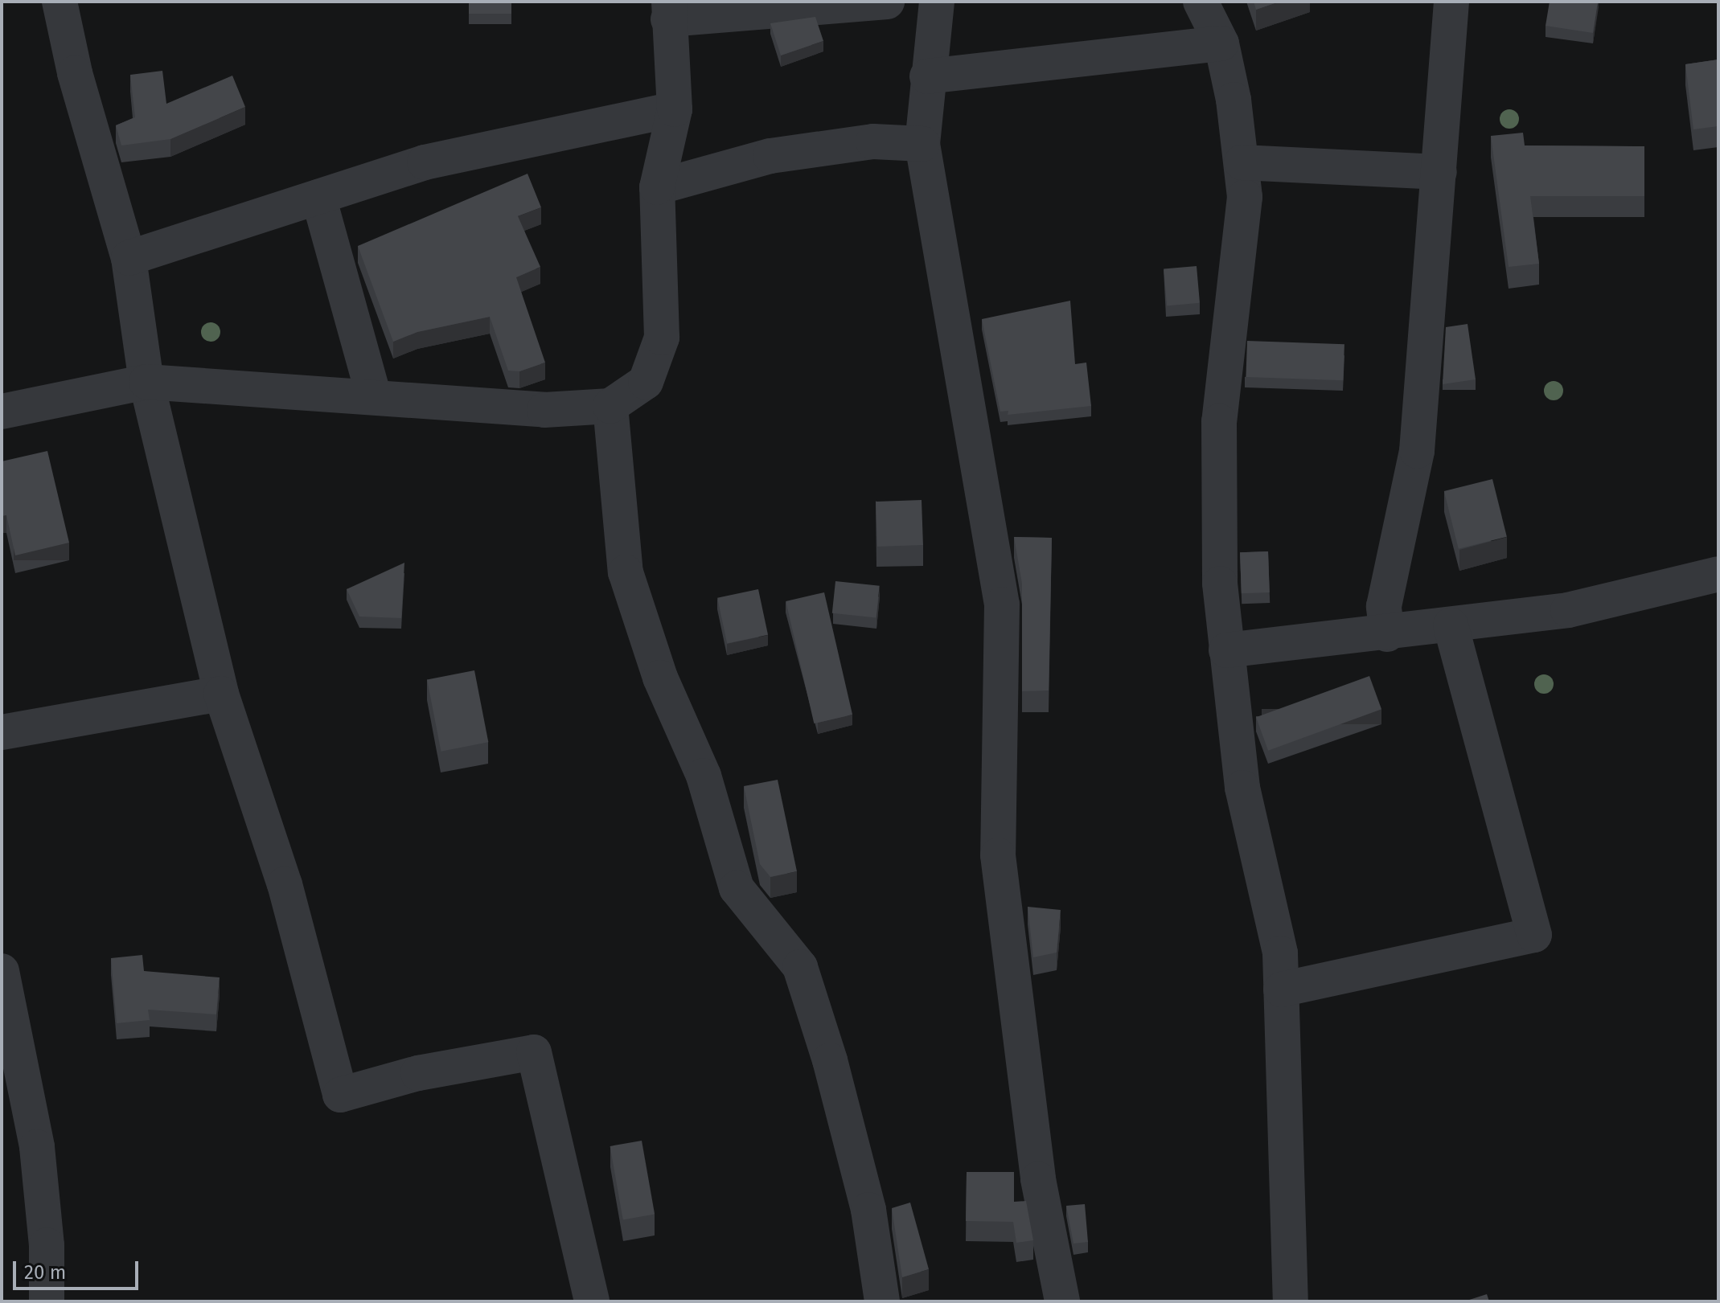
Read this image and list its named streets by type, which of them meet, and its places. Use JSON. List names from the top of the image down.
{
  "scale_bar": "20 m"
}
